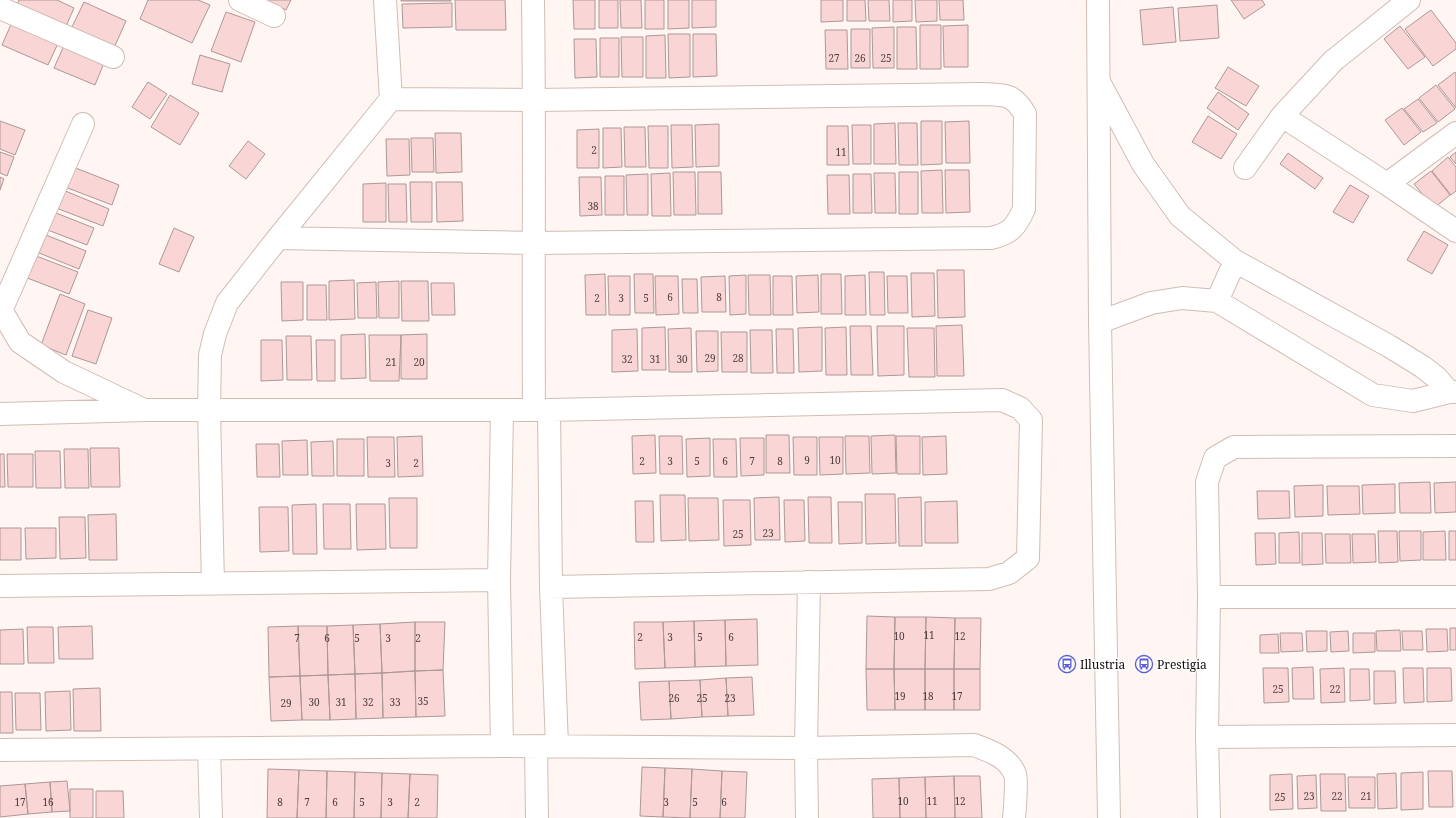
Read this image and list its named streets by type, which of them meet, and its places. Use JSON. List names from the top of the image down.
{
  "places": {
    "bus stop": ["Illustria", "Prestigia"]
  },
  "house_numbers": [
    "27",
    "26",
    "25",
    "2",
    "11",
    "38",
    "6",
    "8",
    "2",
    "3",
    "5",
    "29",
    "28",
    "32",
    "31",
    "30",
    "21",
    "20",
    "9",
    "10",
    "2",
    "3",
    "5",
    "6",
    "7",
    "8",
    "3",
    "2",
    "23",
    "25",
    "11",
    "10",
    "12",
    "2",
    "3",
    "5",
    "6",
    "7",
    "6",
    "5",
    "3",
    "2",
    "25",
    "22",
    "19",
    "18",
    "17",
    "26",
    "25",
    "23",
    "35",
    "30",
    "31",
    "32",
    "33",
    "29",
    "23",
    "22",
    "21",
    "25",
    "10",
    "11",
    "12",
    "17",
    "16",
    "8",
    "7",
    "6",
    "5",
    "3",
    "2",
    "3",
    "5",
    "6"
  ]
}
